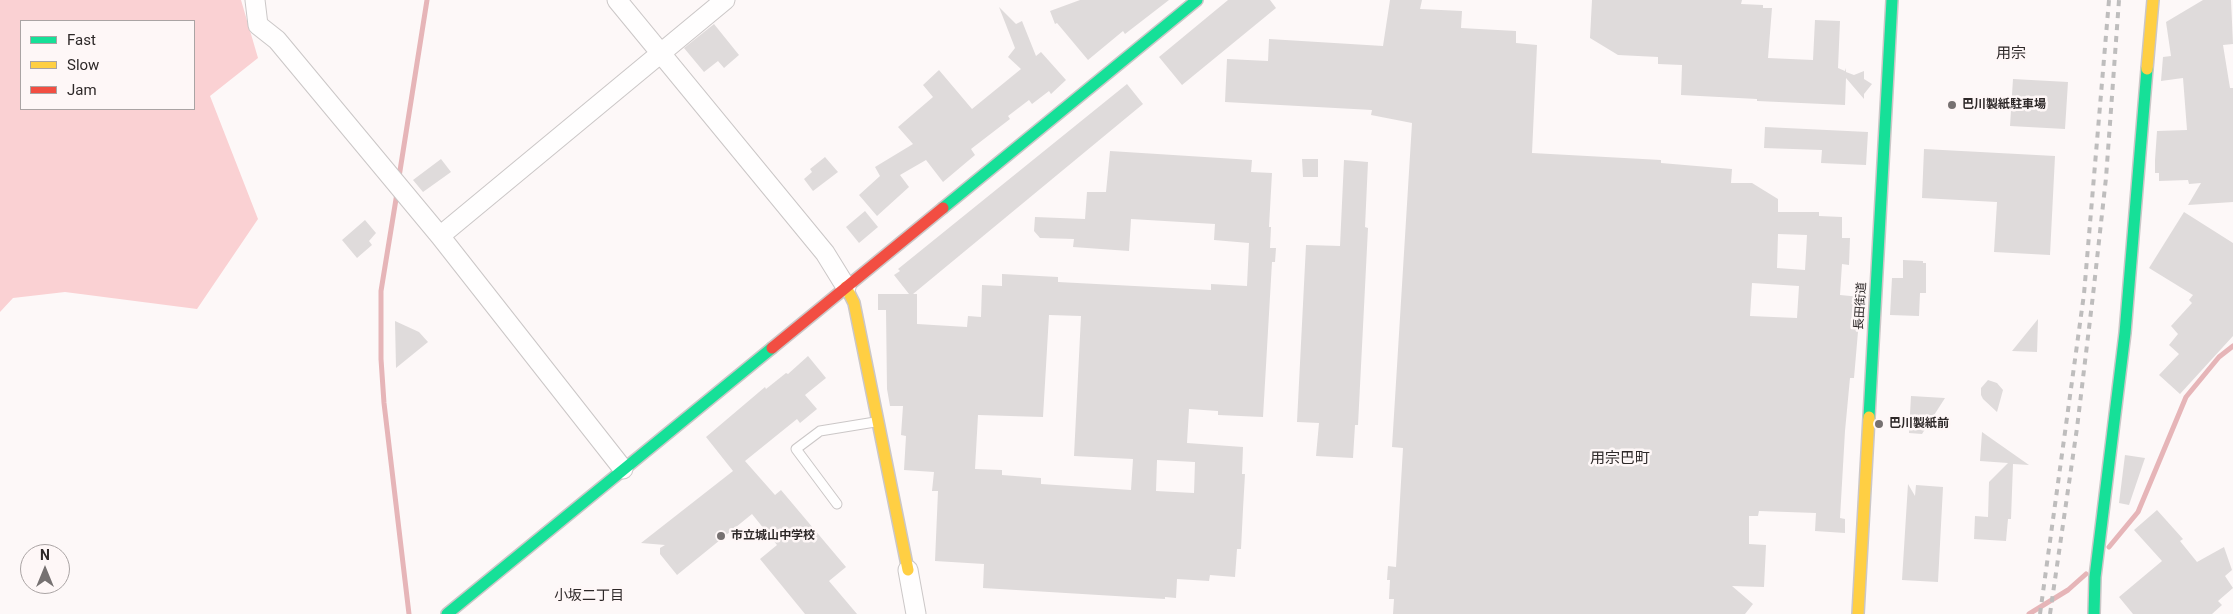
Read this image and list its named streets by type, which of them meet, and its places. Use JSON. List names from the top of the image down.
{
  "streets": {
    "street": ["長田街道"]
  },
  "districts": ["用宗", "用宗巴町", "小坂二丁目"],
  "places": ["巴川製紙駐車場", "巴川製紙前", "市立城山中学校"],
  "legend": ["Fast", "Slow", "Jam"],
  "north": "top"
}
